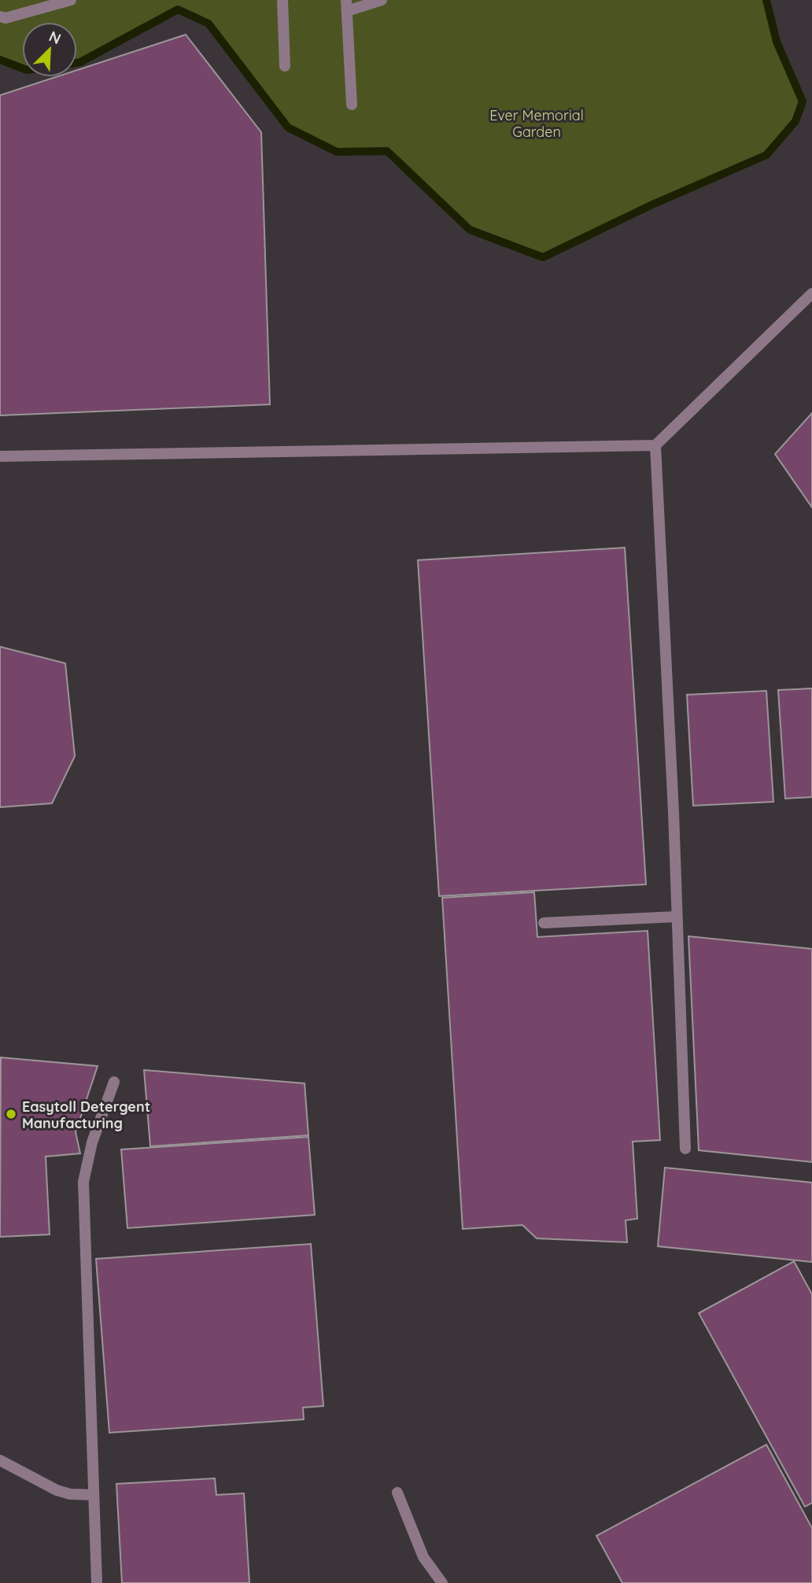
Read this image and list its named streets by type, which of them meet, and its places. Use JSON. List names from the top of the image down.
{
  "parks": ["Ever Memorial Garden"],
  "places": ["Easytoll Detergent Manufacturing"],
  "north": "top right"
}
